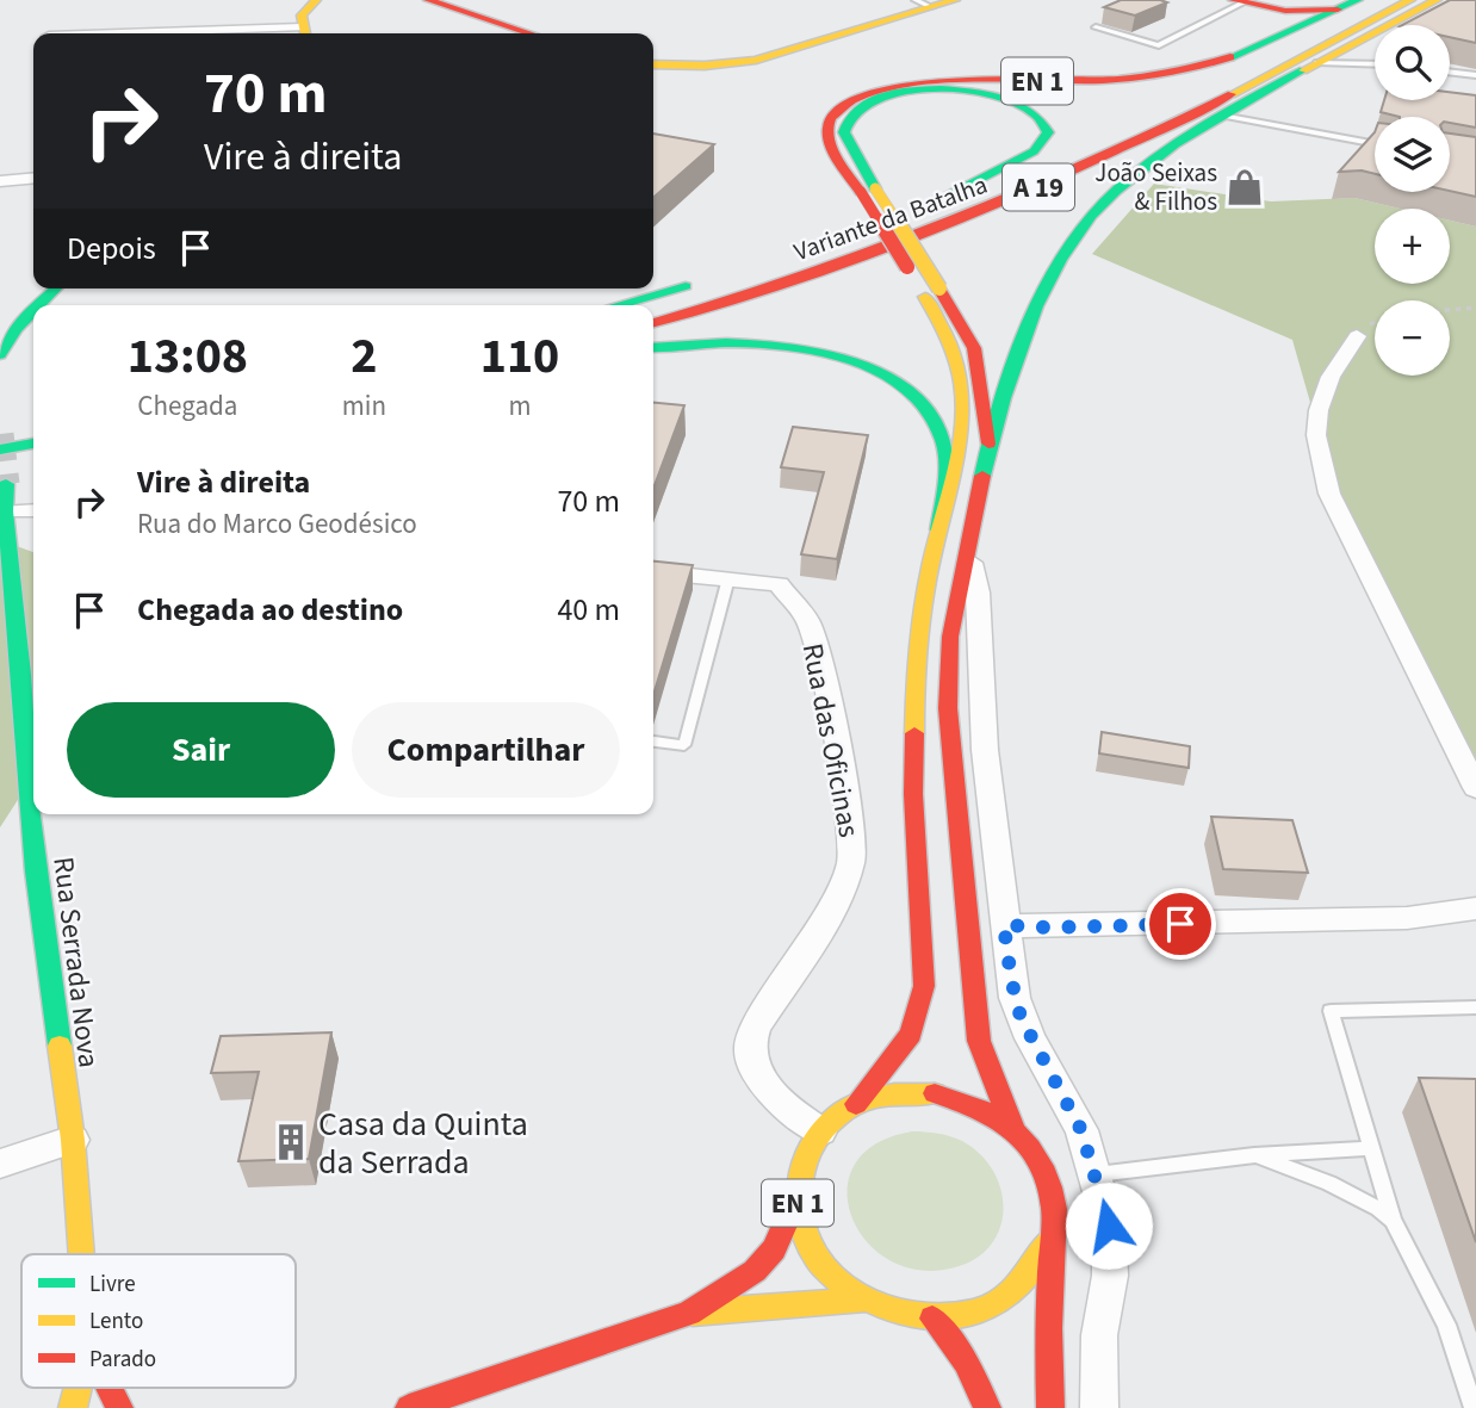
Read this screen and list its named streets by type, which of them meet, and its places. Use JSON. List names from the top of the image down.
{
  "streets": {
    "main road": [
      "EN 1",
      "A 19",
      "Variante da Batalha",
      "Rua Serrada Nova"
    ],
    "street": ["Rua das Oficinas"]
  },
  "crossings": [
    ["EN 1", "Rua das Oficinas"]
  ],
  "places": {
    "shop": ["João Seixas & Filhos"],
    "building": ["Casa da Quinta da Serrada"]
  },
  "legend": ["Livre", "Lento", "Parado"],
  "page": {
    "map_buttons": ["+", "−"],
    "turn": ["70 m", "Vire à direita"],
    "then": "Depois",
    "eta": [
      "13:08",
      "Chegada",
      "2",
      "min",
      "110",
      "m"
    ],
    "list": [
      {
        "name": "Vire à direita",
        "note": "Rua do Marco Geodésico",
        "value": "70 m"
      },
      {
        "name": "Chegada ao destino",
        "value": "40 m"
      }
    ],
    "buttons": ["Sair", "Compartilhar"]
  }
}
